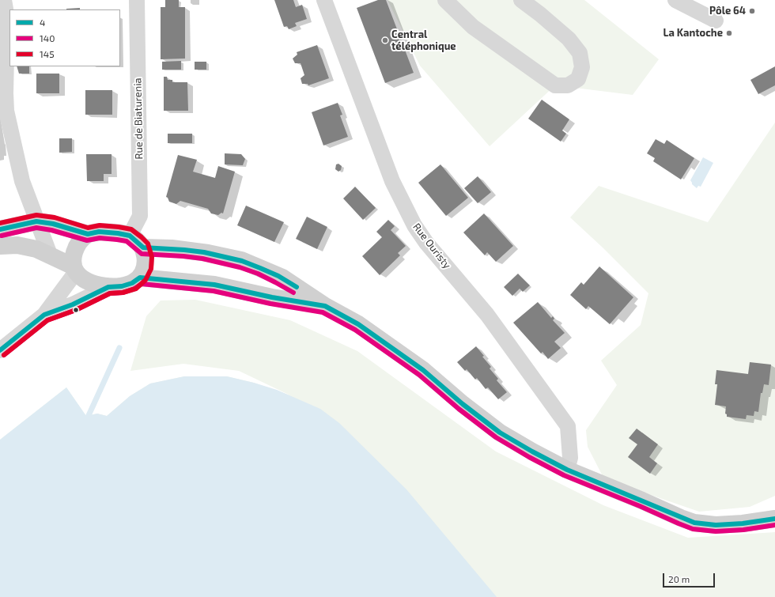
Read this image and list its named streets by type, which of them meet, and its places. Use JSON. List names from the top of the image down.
{
  "streets": {
    "street": ["Rue de Biaturenia", "Rue Ouristy"]
  },
  "places": ["Pôle 64", "La Kantoche", "Central téléphonique"],
  "lines": ["transit line 145", "transit line 4", "transit line 140"],
  "legend": ["4", "140", "145"],
  "scale_bar": "20 m"
}
